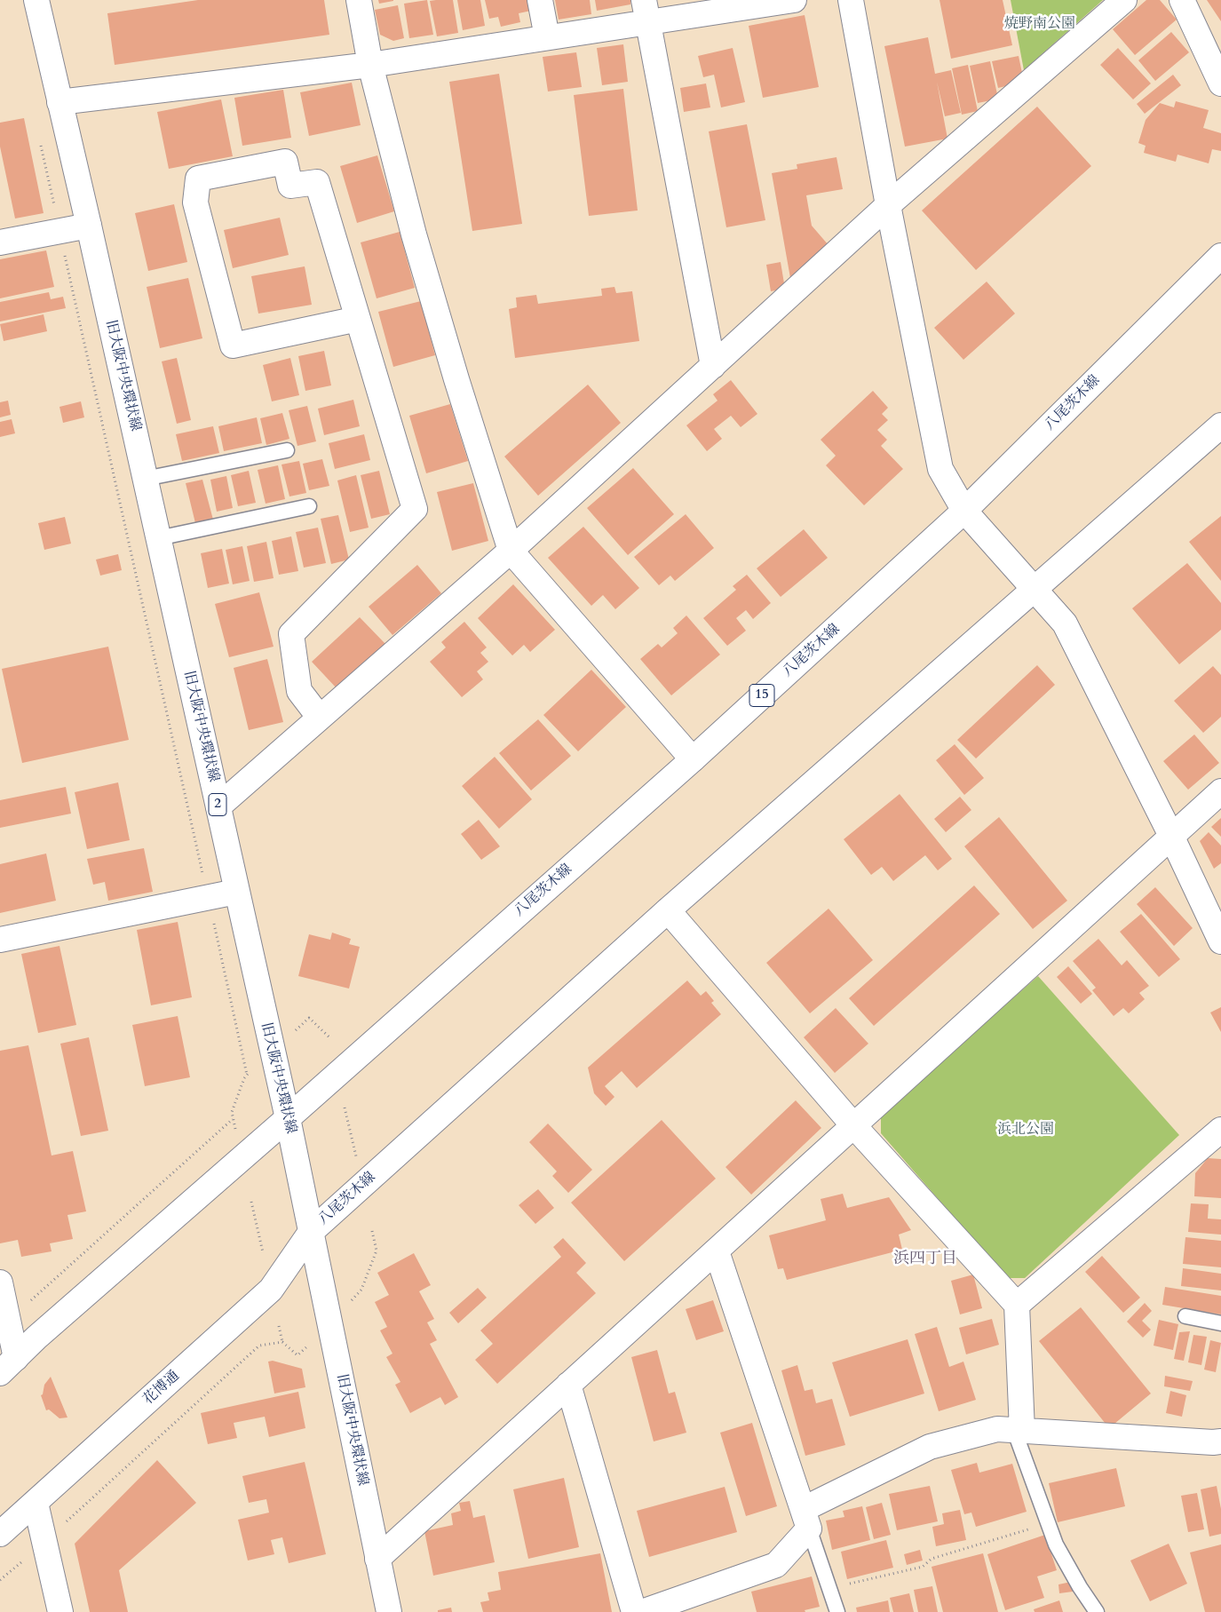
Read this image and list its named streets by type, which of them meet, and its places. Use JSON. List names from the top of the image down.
{
  "streets": {
    "street": [
      "旧大阪中央環状線",
      "八尾茨木線",
      "15",
      "2",
      "花博通"
    ]
  },
  "crossings": [
    ["旧大阪中央環状線", "八尾茨木線"],
    ["旧大阪中央環状線", "花博通"],
    ["八尾茨木線", "花博通"]
  ],
  "districts": ["浜四丁目"],
  "parks": ["焼野南公園", "浜北公園"]
}
